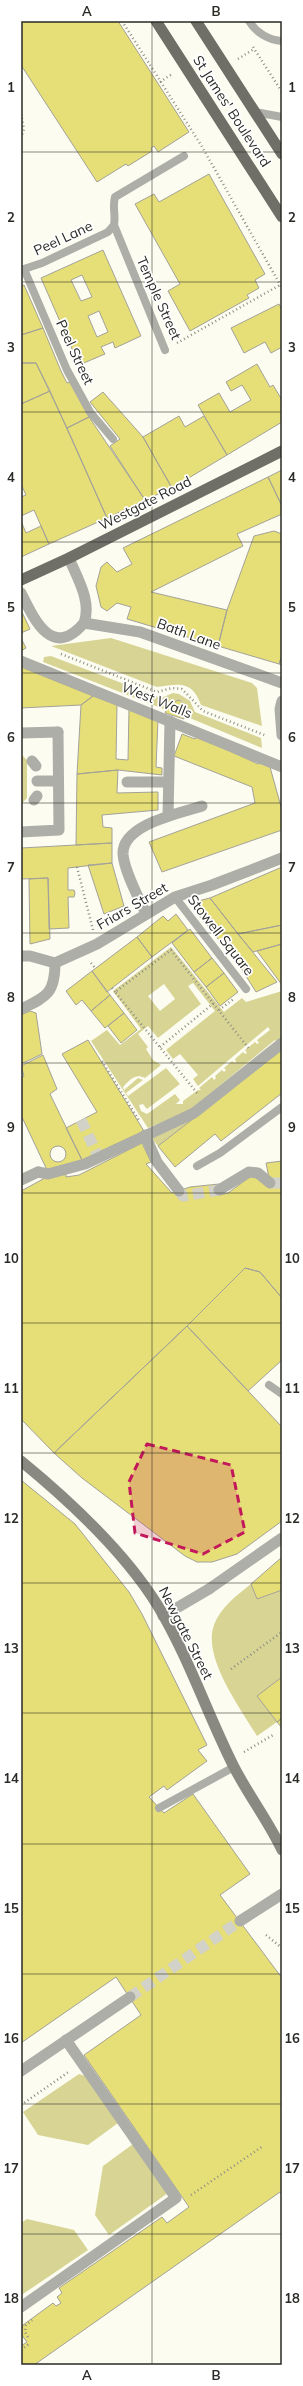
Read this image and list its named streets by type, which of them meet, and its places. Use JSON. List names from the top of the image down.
{
  "streets": {
    "main road": ["St James' Boulevard", "Westgate Road", "Newgate Street"],
    "street": ["Bath Lane", "West Walls", "Friars Street"],
    "lane": [
      "Peel Lane",
      "Temple Street",
      "Peel Street",
      "Stowell Square"
    ]
  },
  "crossings": [
    ["Peel Lane", "Temple Street"],
    ["Peel Lane", "Peel Street"],
    ["Friars Street", "Stowell Square"]
  ],
  "grid": {
    "columns": ["A", "B"],
    "rows": [
      "1",
      "2",
      "3",
      "4",
      "5",
      "6",
      "7",
      "8",
      "9",
      "10",
      "11",
      "12",
      "13",
      "14",
      "15",
      "16",
      "17",
      "18"
    ]
  }
}
